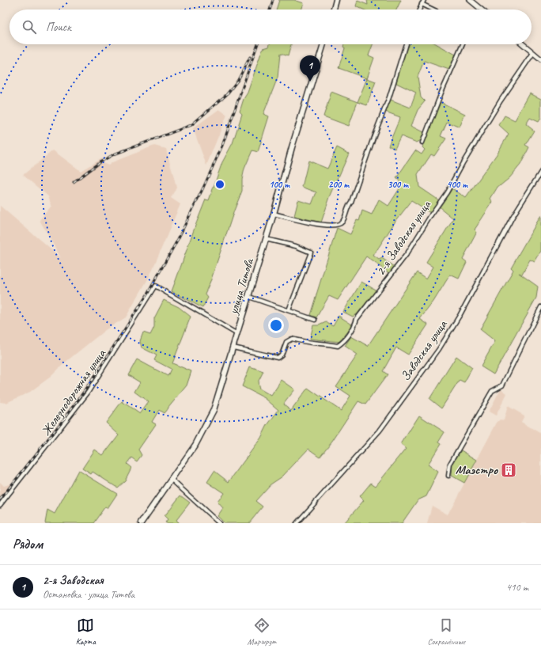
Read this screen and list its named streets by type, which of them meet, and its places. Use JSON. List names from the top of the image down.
{
  "streets": {
    "main road": ["улица Титова"],
    "street": ["2-я Заводская улица", "Заводская улица", "Железнодорожная улица"]
  },
  "crossings": [
    ["2-я Заводская улица", "улица Титова"],
    ["улица Титова", "Железнодорожная улица"]
  ],
  "places": {
    "building": ["Маэстро"]
  },
  "page": {
    "search": "Поиск",
    "pins": "1",
    "heading": "Рядом",
    "list": [
      {
        "mark": "1",
        "name": "2-я Заводская",
        "note": "Остановка · улица Титова",
        "value": "410 m"
      }
    ],
    "nav": ["Карта", "Маршрут", "Сохранённые"]
  },
  "rings": [
    "100 m",
    "200 m",
    "300 m",
    "400 m"
  ]
}
